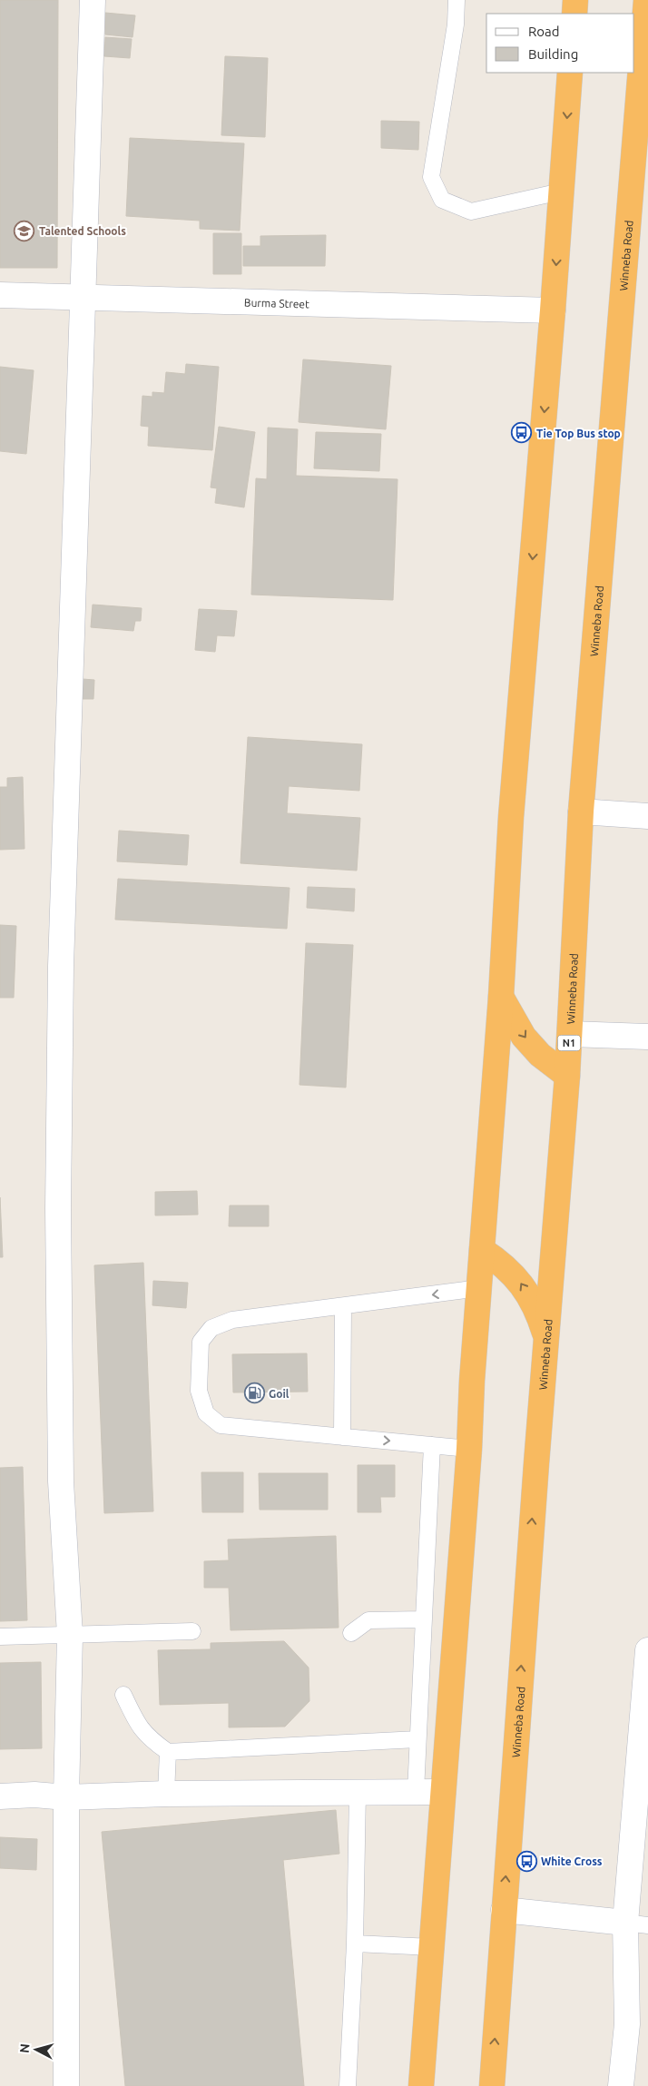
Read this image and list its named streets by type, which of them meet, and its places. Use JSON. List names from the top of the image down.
{
  "streets": {
    "highway": ["Winneba Road", "N1"],
    "street": ["Burma Street"]
  },
  "places": {
    "school or university": ["Talented Schools"],
    "bus stop": ["Tie Top Bus stop", "White Cross"],
    "fuel station": ["Goil"]
  },
  "legend": ["Road", "Building"],
  "north": "left"
}
